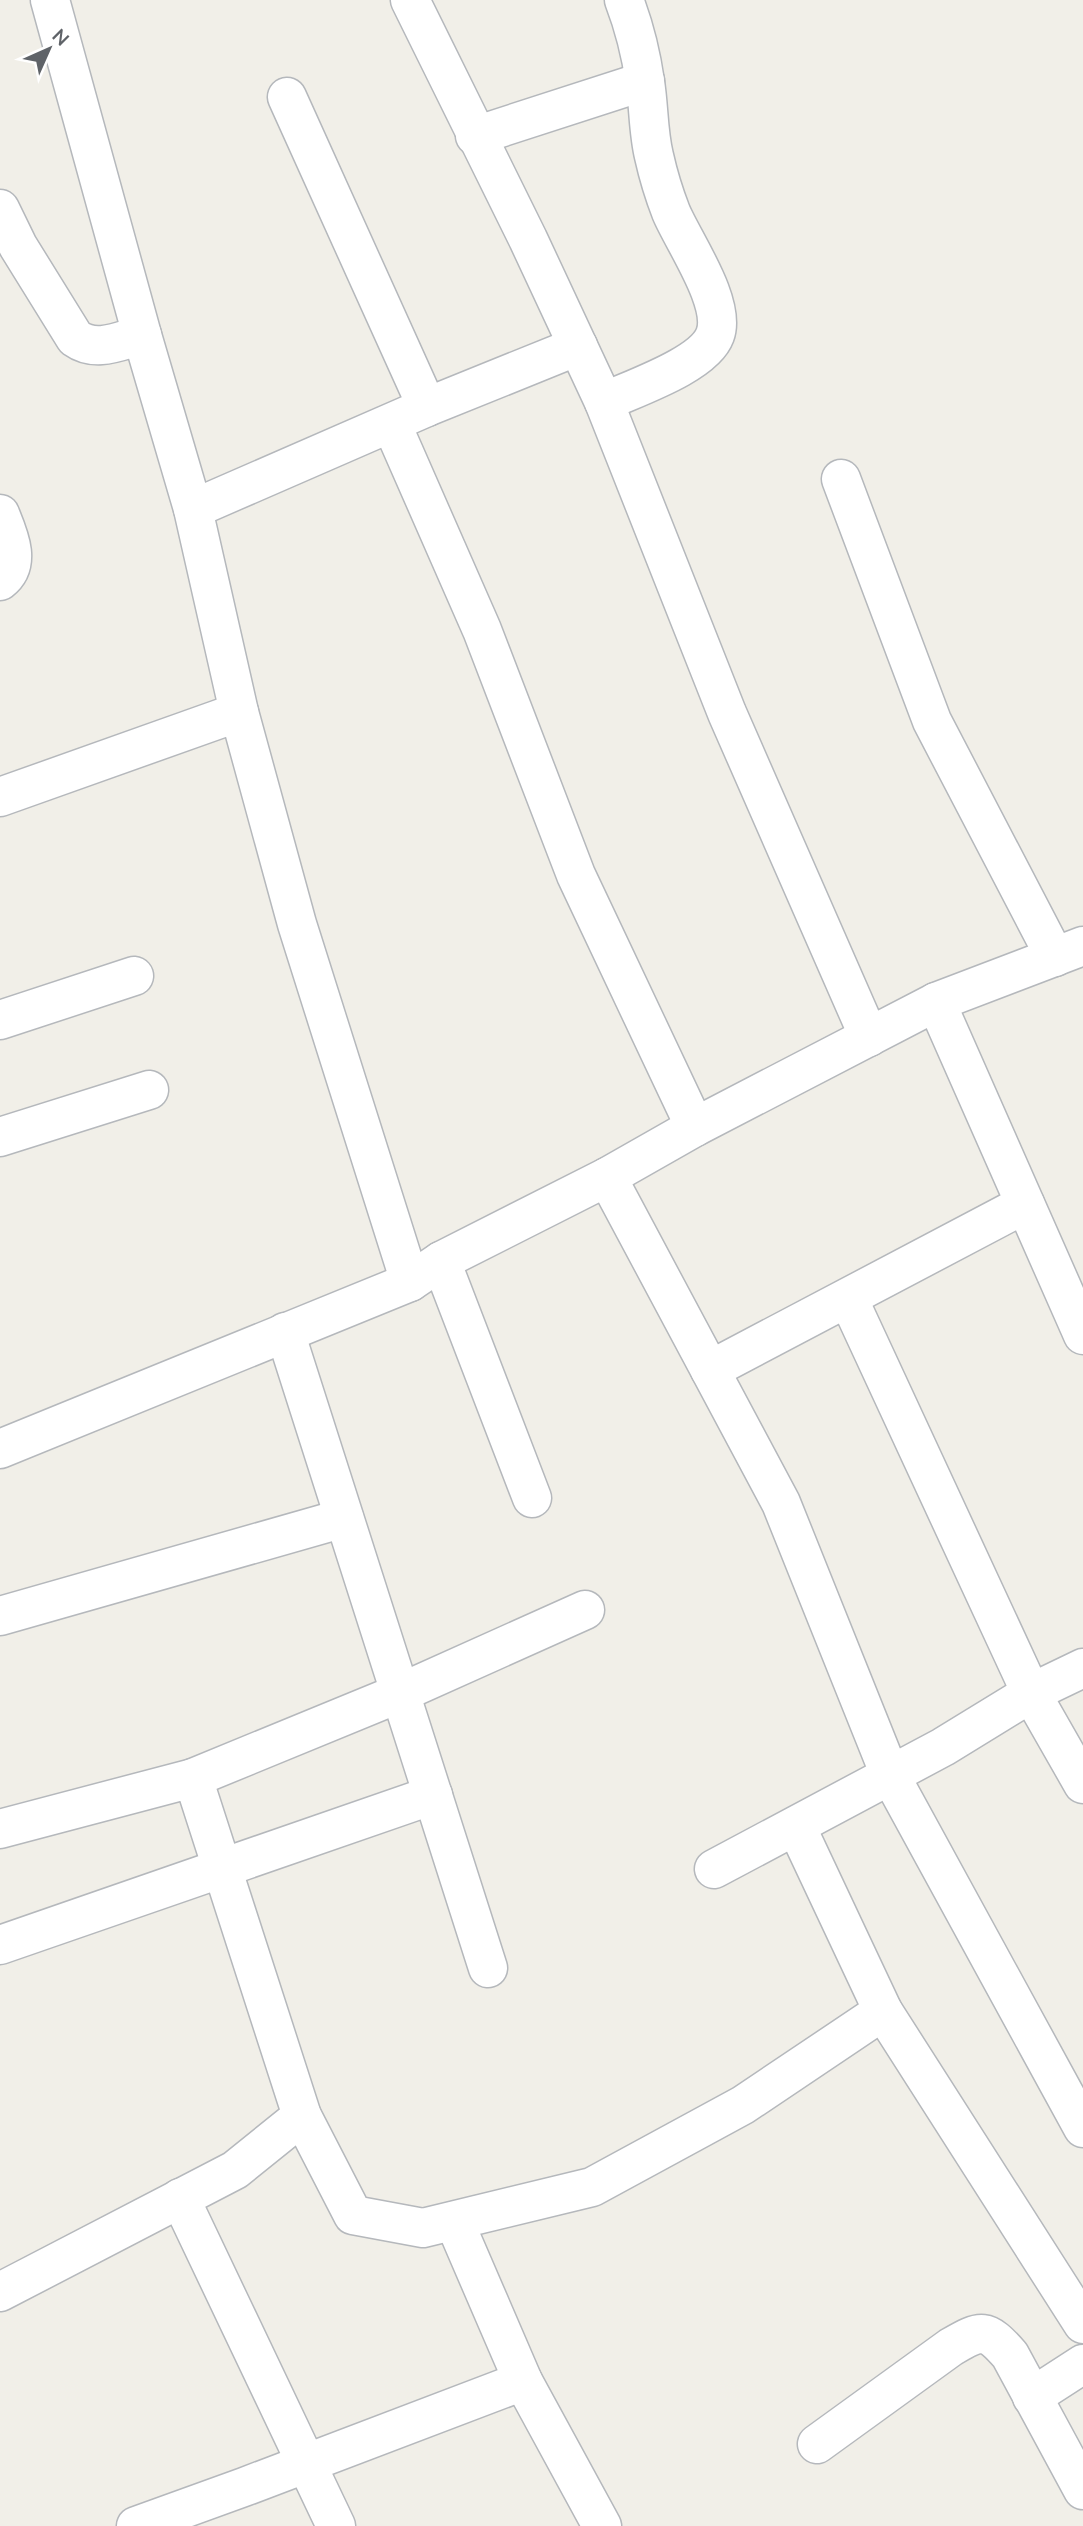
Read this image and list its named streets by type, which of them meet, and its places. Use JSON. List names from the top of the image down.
{
  "north": "top right"
}
